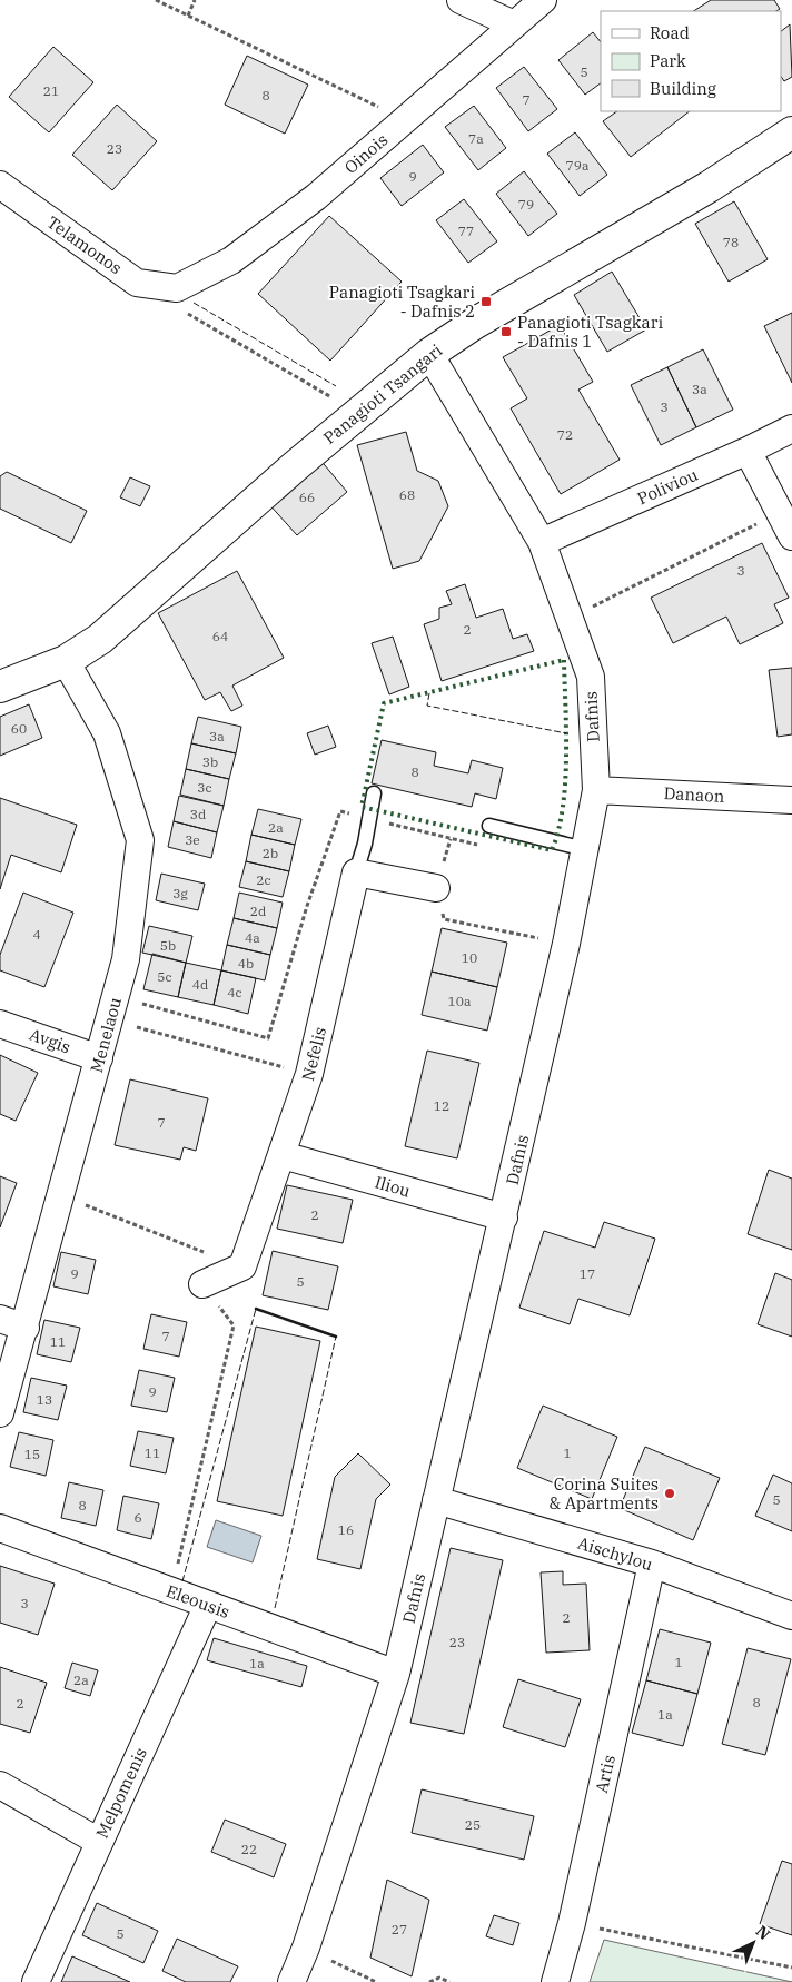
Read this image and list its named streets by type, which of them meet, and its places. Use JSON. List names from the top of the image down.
{
  "streets": {
    "street": [
      "Oinois",
      "Telamonos",
      "Panagioti Tsangari",
      "Poliviou",
      "Dafnis",
      "Danaon",
      "Menelaou",
      "Avgis",
      "Nefelis",
      "Iliou",
      "Aischylou",
      "Eleousis",
      "Artis",
      "Melpomenis"
    ]
  },
  "crossings": [
    ["Oinois", "Telamonos"],
    ["Panagioti Tsangari", "Dafnis"],
    ["Panagioti Tsangari", "Menelaou"],
    ["Poliviou", "Dafnis"],
    ["Dafnis", "Danaon"],
    ["Dafnis", "Iliou"],
    ["Dafnis", "Aischylou"],
    ["Dafnis", "Eleousis"],
    ["Menelaou", "Avgis"],
    ["Nefelis", "Iliou"],
    ["Aischylou", "Artis"],
    ["Eleousis", "Melpomenis"]
  ],
  "places": {
    "transit": ["Panagioti Tsagkari - Dafnis 2", "Panagioti Tsagkari - Dafnis 1"],
    "other": ["Corina Suites & Apartments"]
  },
  "house_numbers": [
    "5",
    "21",
    "8",
    "7",
    "7a",
    "23",
    "79a",
    "9",
    "79",
    "77",
    "78",
    "3a",
    "3",
    "72",
    "68",
    "66",
    "3",
    "2",
    "64",
    "60",
    "3a",
    "3b",
    "8",
    "3c",
    "3d",
    "2a",
    "3e",
    "2b",
    "2c",
    "3g",
    "2d",
    "4",
    "4a",
    "5b",
    "10",
    "4b",
    "5c",
    "4d",
    "4c",
    "10a",
    "12",
    "7",
    "2",
    "9",
    "17",
    "5",
    "7",
    "11",
    "9",
    "13",
    "11",
    "1",
    "15",
    "5",
    "8",
    "6",
    "16",
    "3",
    "2",
    "23",
    "1",
    "1a",
    "2a",
    "8",
    "2",
    "1a",
    "25",
    "22",
    "27",
    "5"
  ],
  "legend": ["Road", "Park", "Building"],
  "north": "top right"
}
